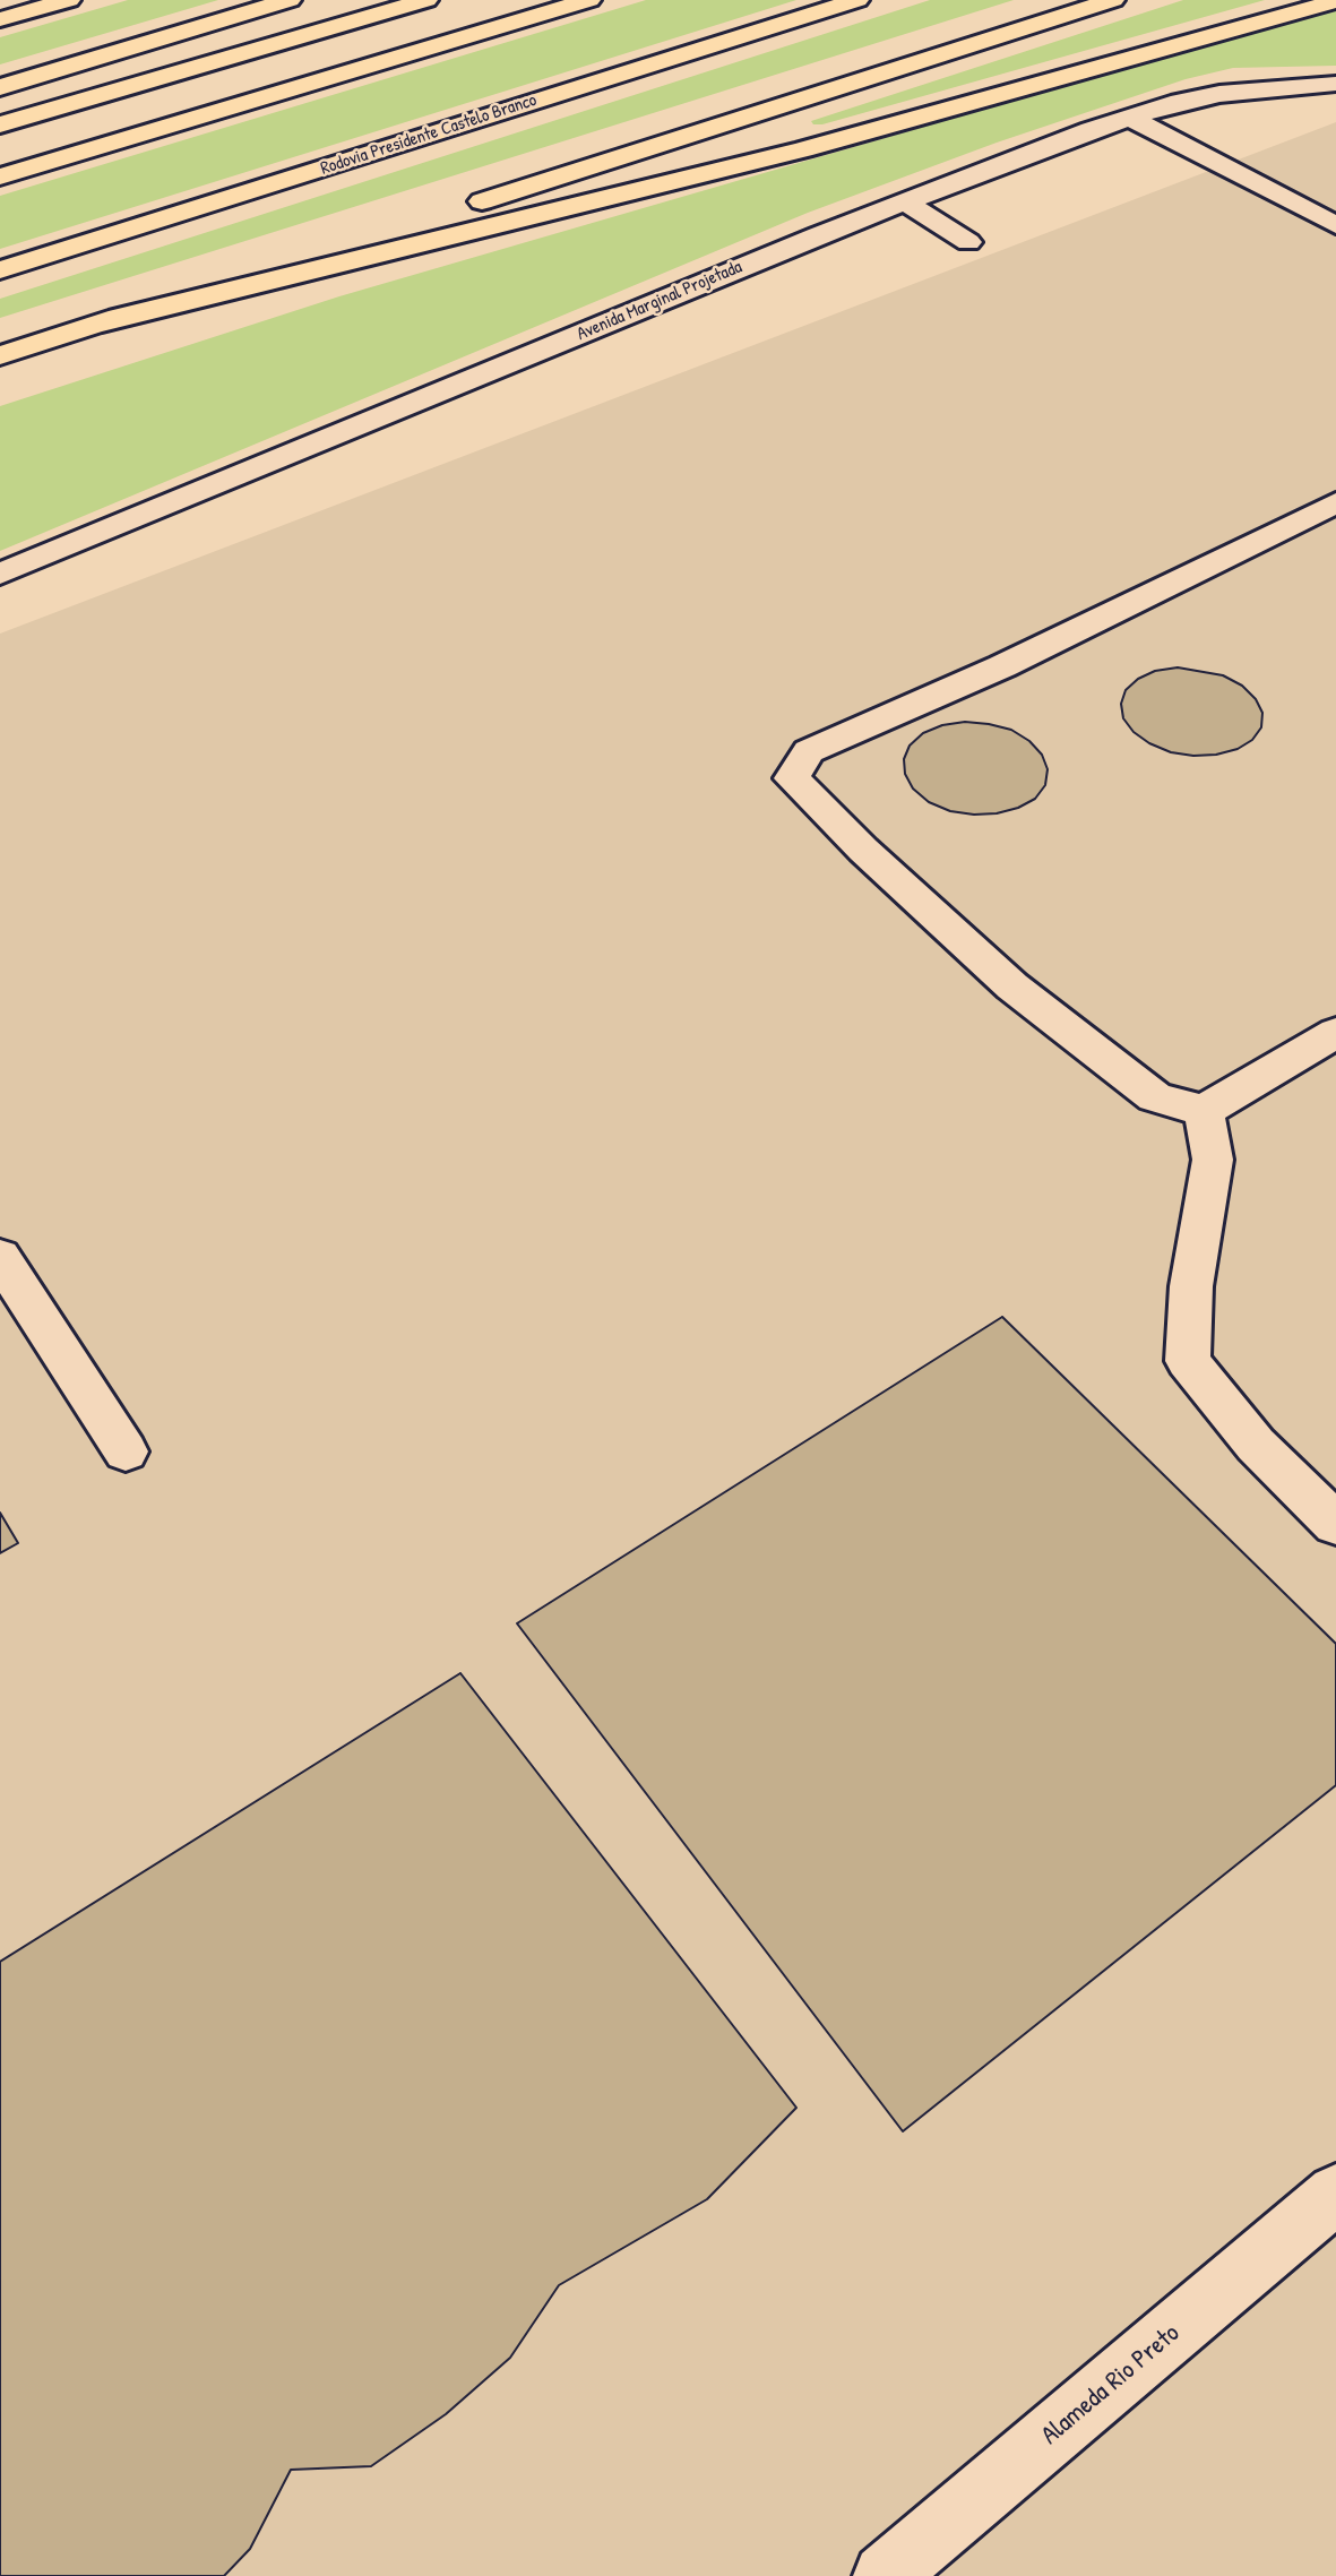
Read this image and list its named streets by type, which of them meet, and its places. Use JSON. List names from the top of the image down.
{
  "streets": {
    "main road": ["Rodovia Presidente Castelo Branco"],
    "street": ["Avenida Marginal Projetada", "Alameda Rio Preto"]
  }
}
